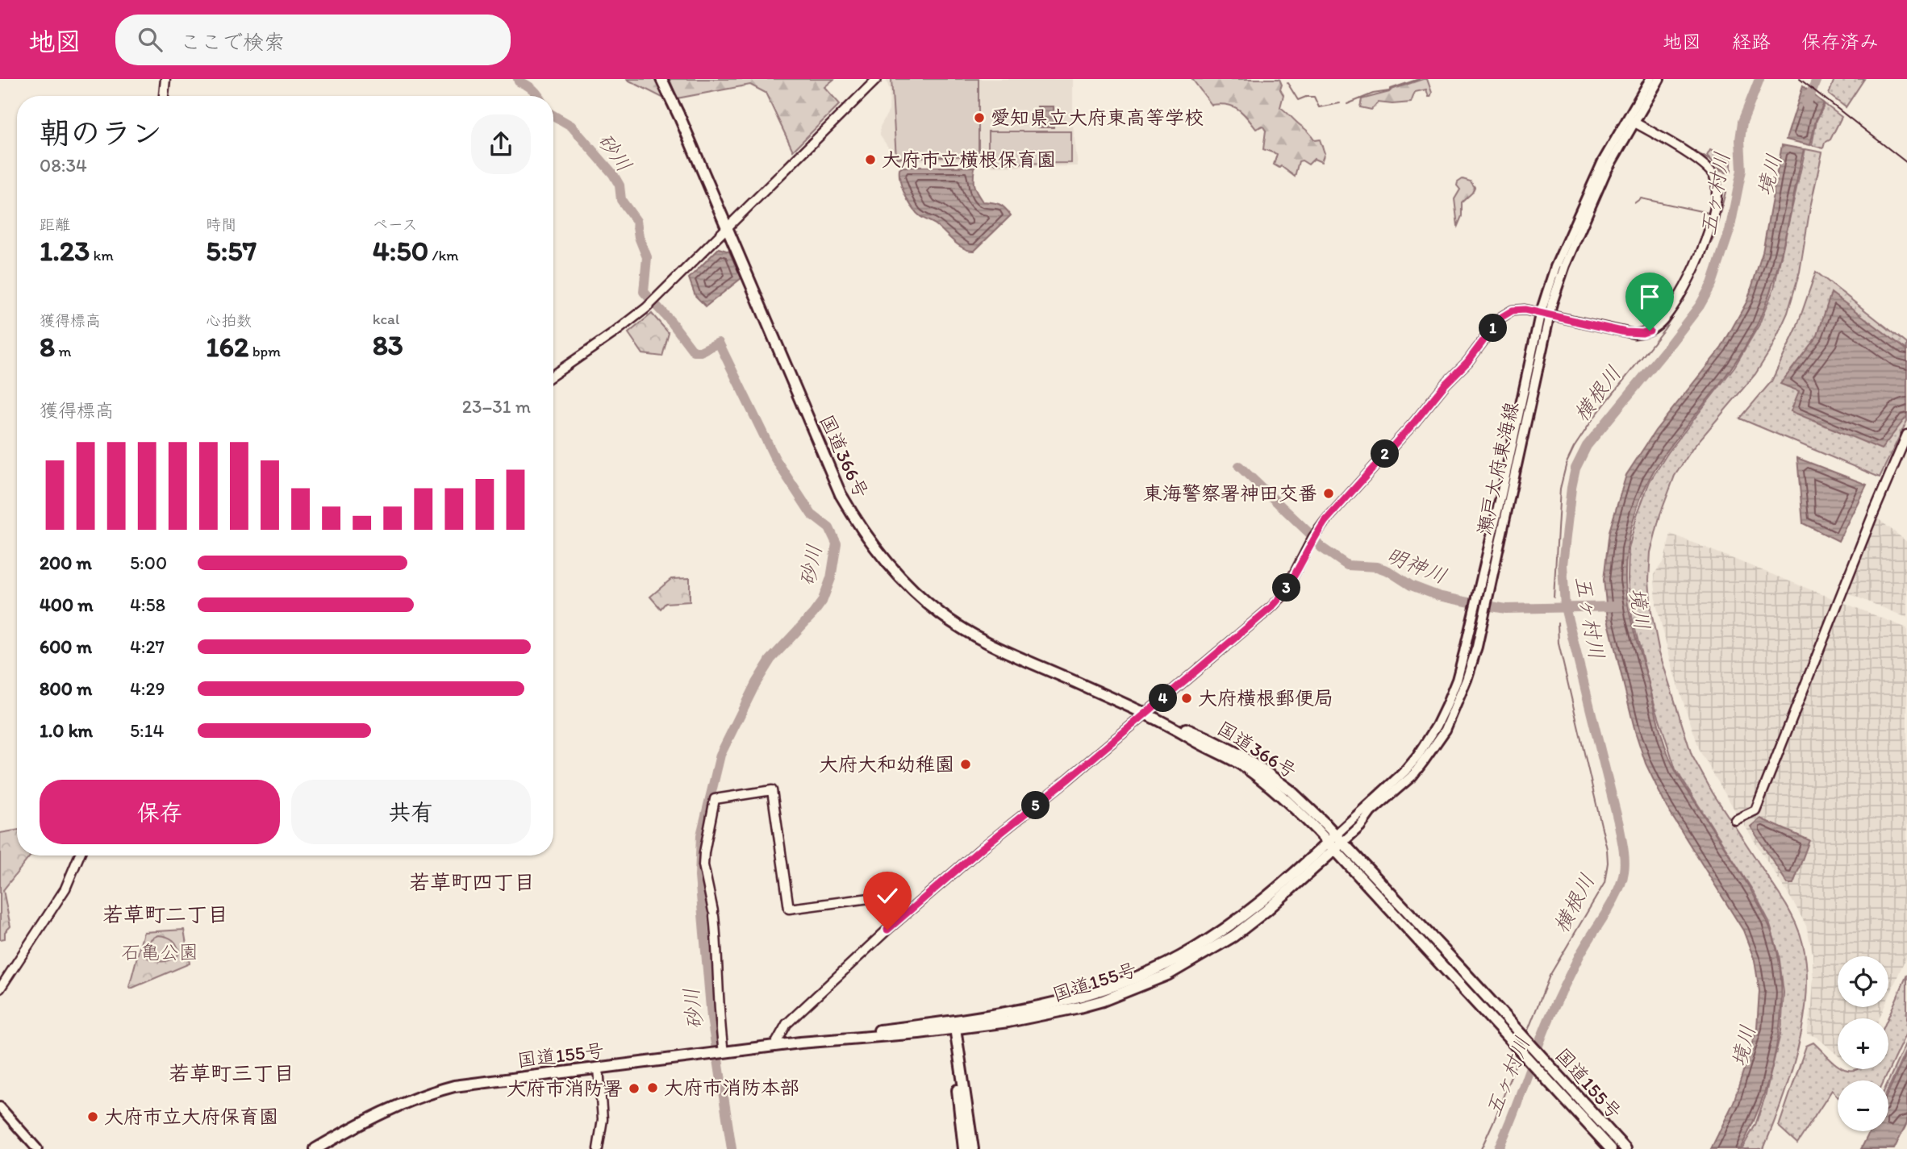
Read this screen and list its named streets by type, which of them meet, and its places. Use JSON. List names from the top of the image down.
{
  "streets": {
    "highway": ["国道366号", "国道155号"],
    "main road": ["瀬戸大府東海線"]
  },
  "crossings": [
    ["国道366号", "瀬戸大府東海線"],
    ["国道366号", "国道155号"],
    ["瀬戸大府東海線", "国道155号"]
  ],
  "districts": ["若草町四丁目", "若草町二丁目", "若草町三丁目"],
  "water": [
    "砂川",
    "境川",
    "五ヶ村川",
    "横根川",
    "明神川"
  ],
  "parks": ["石亀公園"],
  "places": [
    "愛知県立大府東高等学校",
    "大府市立横根保育園",
    "東海警察署神田交番",
    "大府横根郵便局",
    "大府大和幼稚園",
    "大府市消防本部",
    "大府市消防署",
    "大府市立大府保育園"
  ],
  "page": {
    "header": "地図",
    "search": "ここで検索",
    "nav": ["地図", "経路", "保存済み"],
    "heading": ["朝のラン", "08:34"],
    "stats": [
      ["距離", "1.23 km"],
      ["時間", "5:57"],
      ["ペース", "4:50 /km"],
      ["獲得標高", "8 m"],
      ["心拍数", "162 bpm"],
      ["kcal", "83"]
    ],
    "pins": [
      "1",
      "2",
      "3",
      "4",
      "5"
    ],
    "chart": ["獲得標高", "23–31 m"],
    "list": [
      {
        "name": "200 m",
        "note": "5:00"
      },
      {
        "name": "400 m",
        "note": "4:58"
      },
      {
        "name": "600 m",
        "note": "4:27"
      },
      {
        "name": "800 m",
        "note": "4:29"
      },
      {
        "name": "1.0 km",
        "note": "5:14"
      }
    ],
    "buttons": ["保存", "共有"],
    "map_buttons": ["+", "−"]
  }
}
